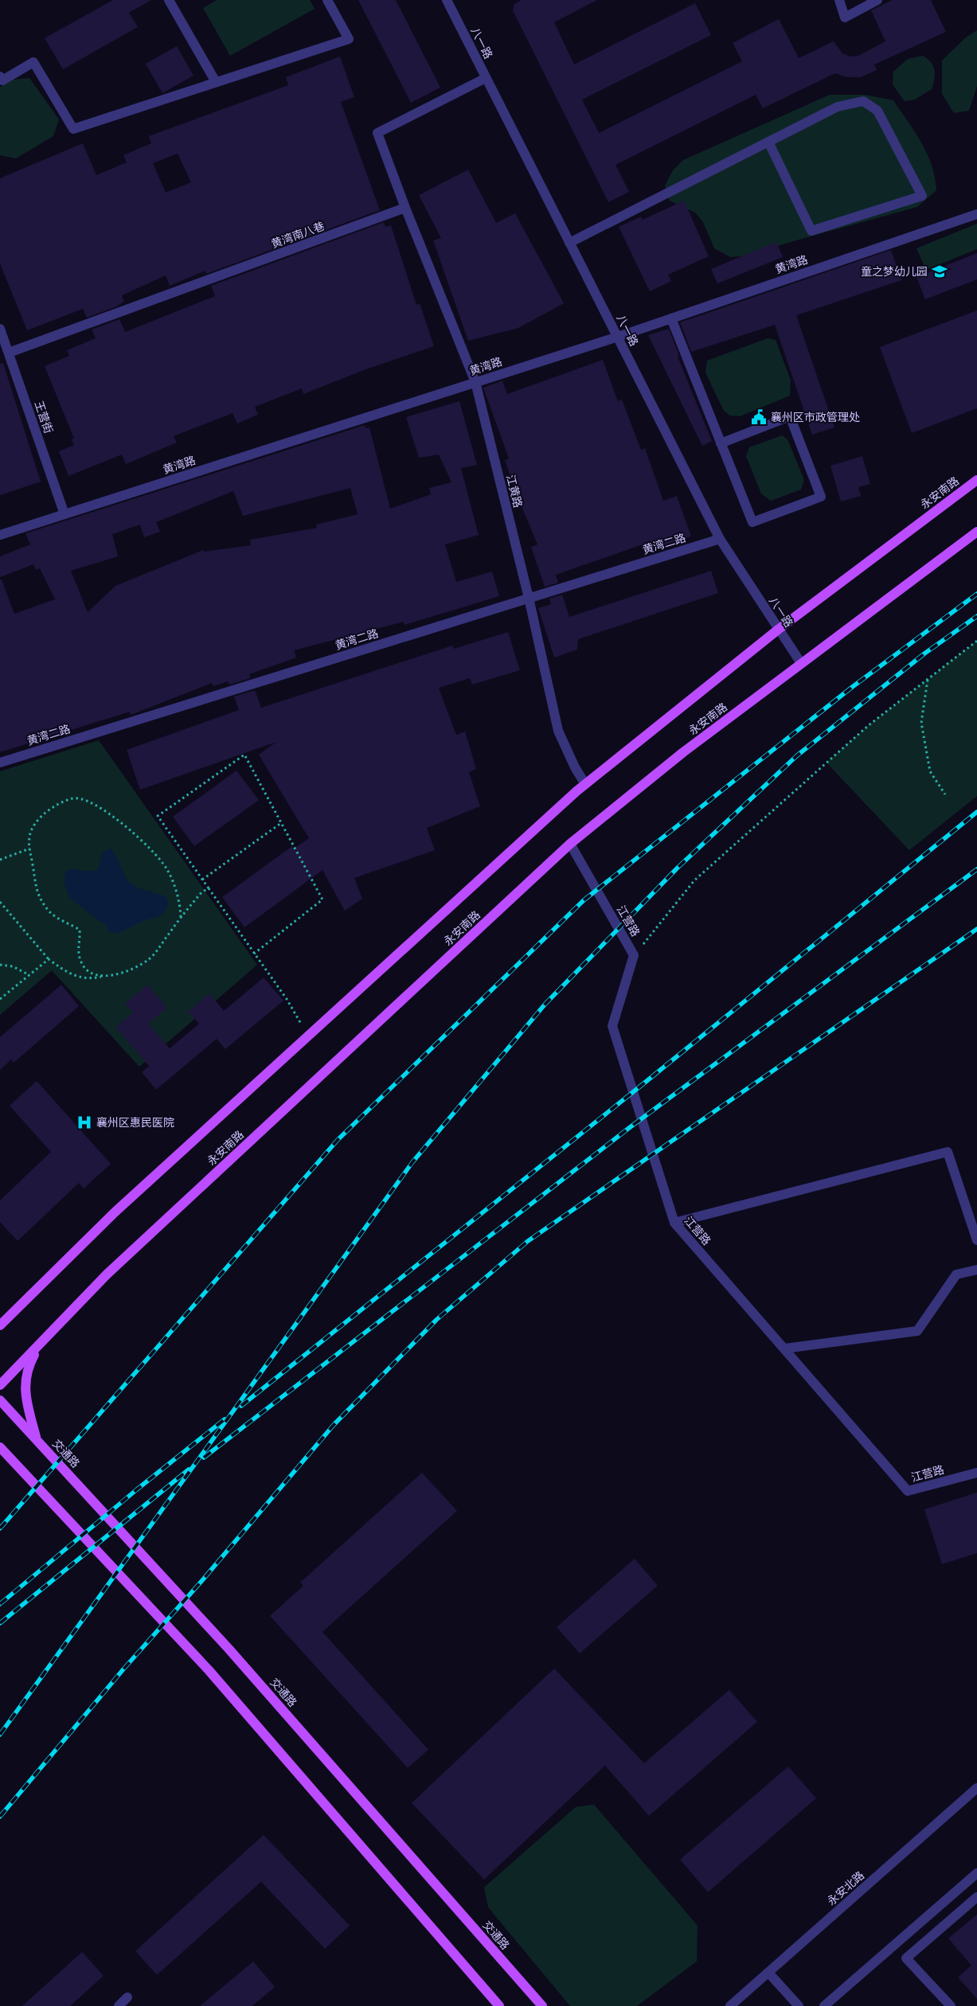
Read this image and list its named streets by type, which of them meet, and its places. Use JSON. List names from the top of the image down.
{
  "streets": {
    "main road": ["永安南路", "交通路"],
    "street": [
      "八一路",
      "黄湾南八巷",
      "黄湾路",
      "王营街",
      "江黄路",
      "黄湾二路",
      "江营路",
      "永安北路"
    ]
  },
  "crossings": [
    ["八一路", "黄湾路"],
    ["八一路", "永安南路"],
    ["八一路", "黄湾二路"],
    ["黄湾南八巷", "王营街"],
    ["黄湾南八巷", "江黄路"],
    ["黄湾路", "王营街"],
    ["黄湾路", "江黄路"],
    ["江黄路", "永安南路"],
    ["江黄路", "黄湾二路"],
    ["永安南路", "江营路"]
  ],
  "places": {
    "school or university": ["童之梦幼儿园"],
    "public building": ["襄州区市政管理处"],
    "hospital": ["襄州区惠民医院"]
  }
}
